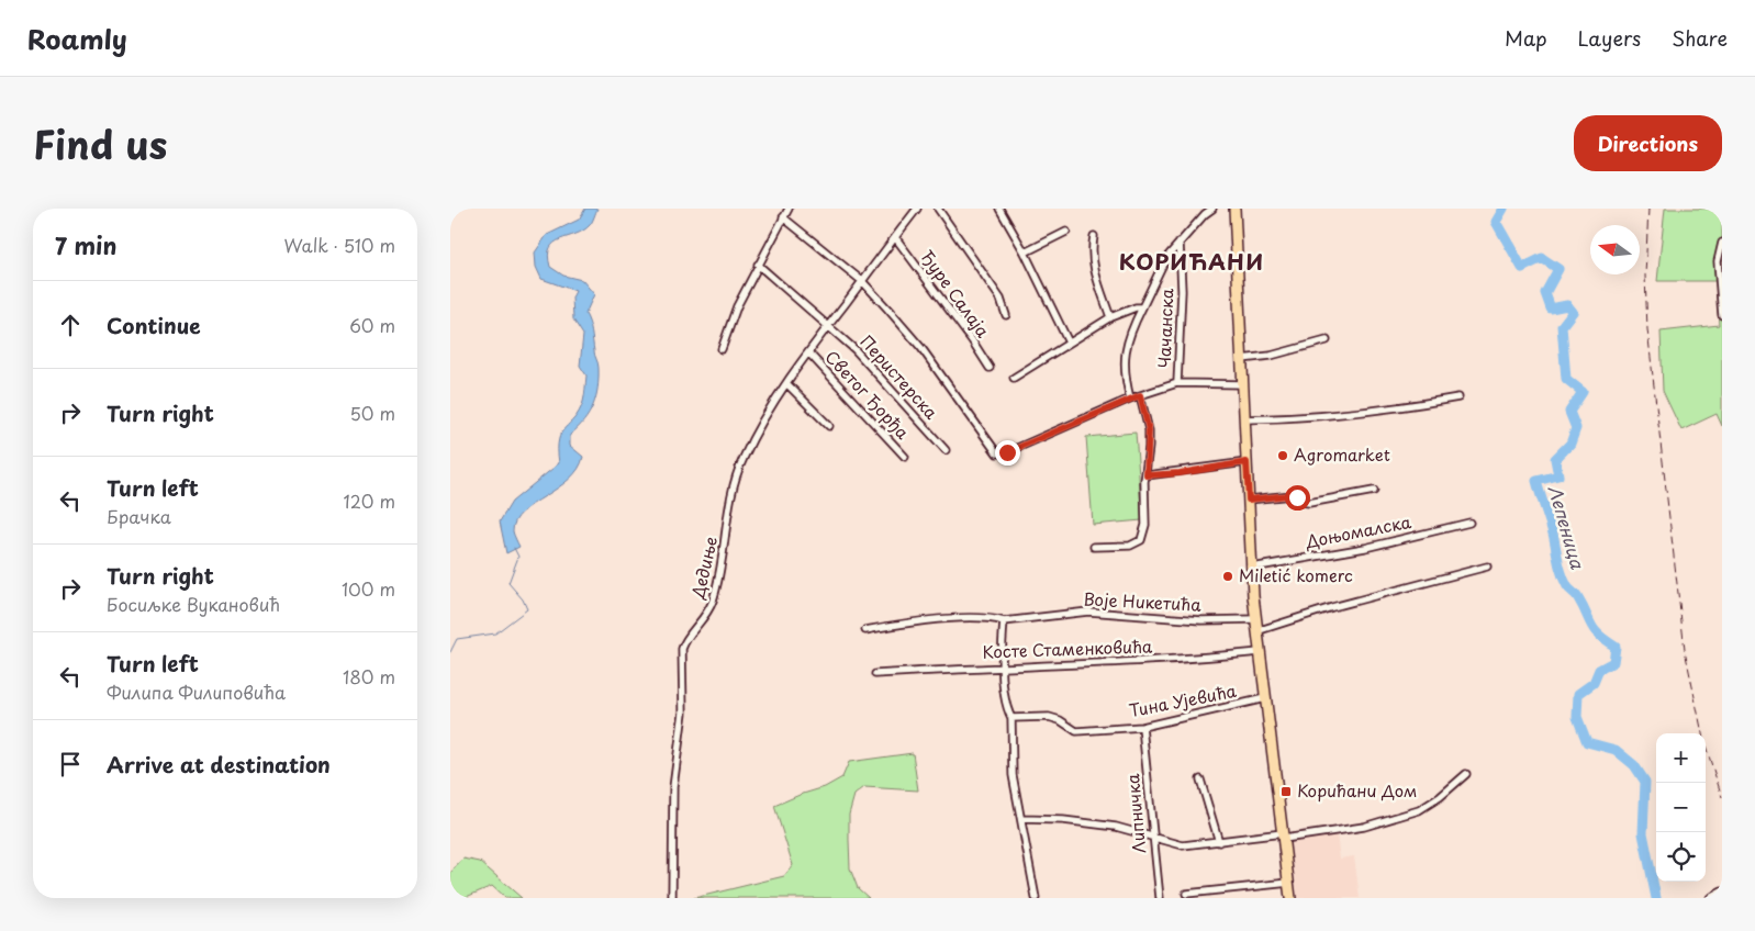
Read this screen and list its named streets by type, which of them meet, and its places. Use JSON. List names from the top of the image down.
{
  "streets": {
    "street": [
      "Ђуре Салаја",
      "Чачанска",
      "Перистерска",
      "Светог Ђорђа",
      "Доњомалска",
      "Дедиње",
      "Воје Никетића",
      "Косте Стаменковића",
      "Тина Ујевића",
      "Липничка"
    ]
  },
  "crossings": [
    ["Ђуре Салаја", "Дедиње"],
    ["Перистерска", "Дедиње"],
    ["Светог Ђорђа", "Дедиње"],
    ["Тина Ујевића", "Липничка"]
  ],
  "districts": ["КОРИЋАНИ"],
  "water": ["Лепеница"],
  "places": {
    "other": ["Agromarket", "Miletić komerc"],
    "transit": ["Корићани Дом"]
  },
  "north": "left",
  "page": {
    "header": "Roamly",
    "nav": ["Map", "Layers", "Share"],
    "title": "Find us",
    "buttons": "Directions",
    "heading": ["7 min", "Walk · 510 m"],
    "list": [
      ["Continue", "60 m"],
      ["Turn right", "50 m"],
      ["Turn left", "Брачка", "120 m"],
      ["Turn right", "Босиљке Вукановић", "100 m"],
      ["Turn left", "Филипа Филиповића", "180 m"],
      "Arrive at destination"
    ],
    "map_buttons": ["+", "−"]
  }
}
